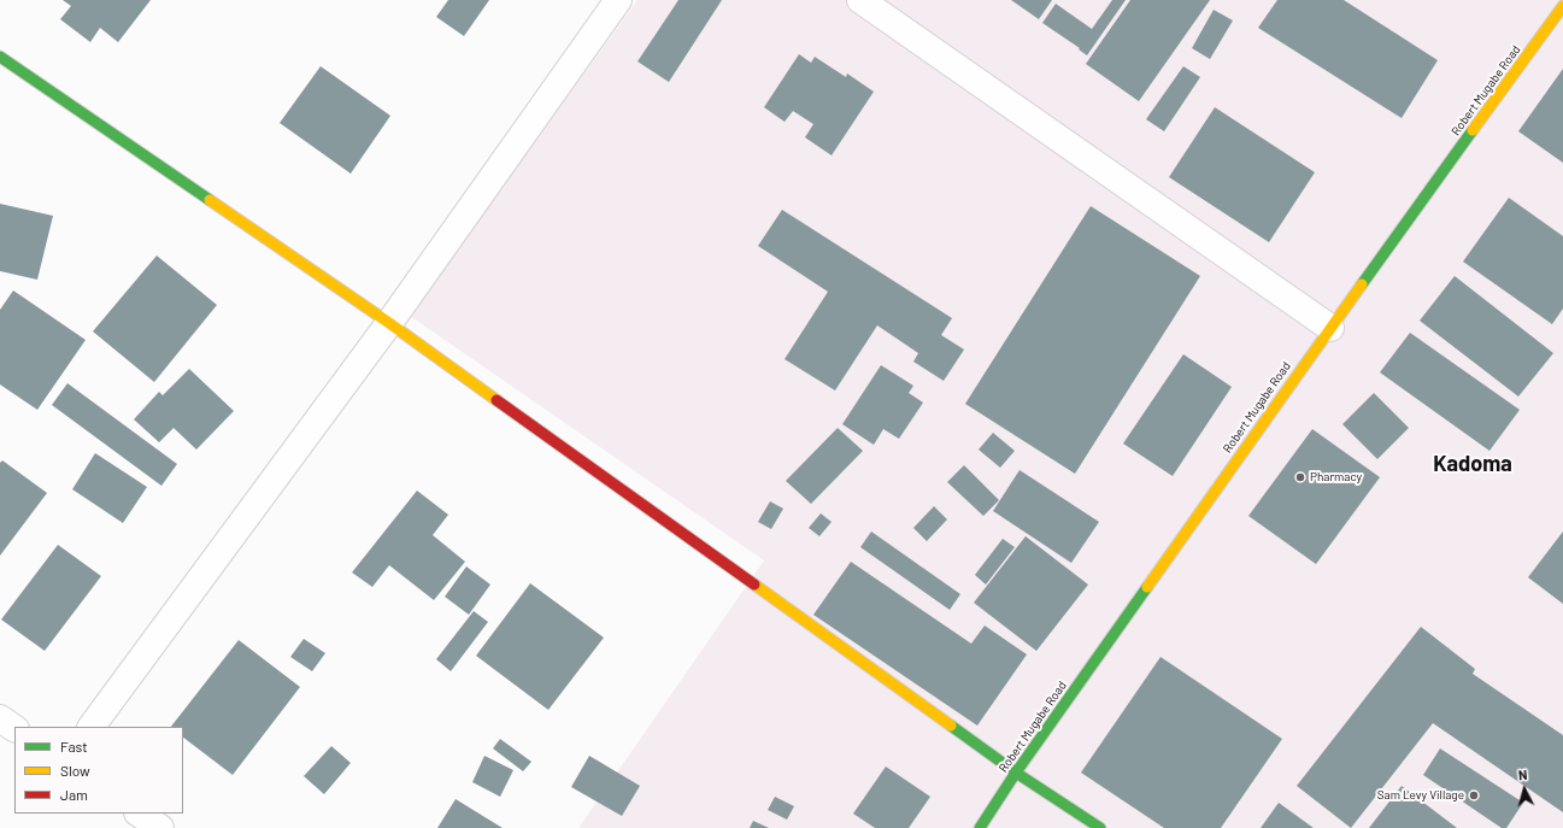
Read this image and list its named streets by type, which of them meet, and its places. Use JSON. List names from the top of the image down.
{
  "streets": {
    "street": ["Robert Mugabe Road"]
  },
  "districts": ["Kadoma"],
  "places": ["Pharmacy", "Sam Levy Village"],
  "legend": ["Fast", "Slow", "Jam"],
  "north": "top"
}
